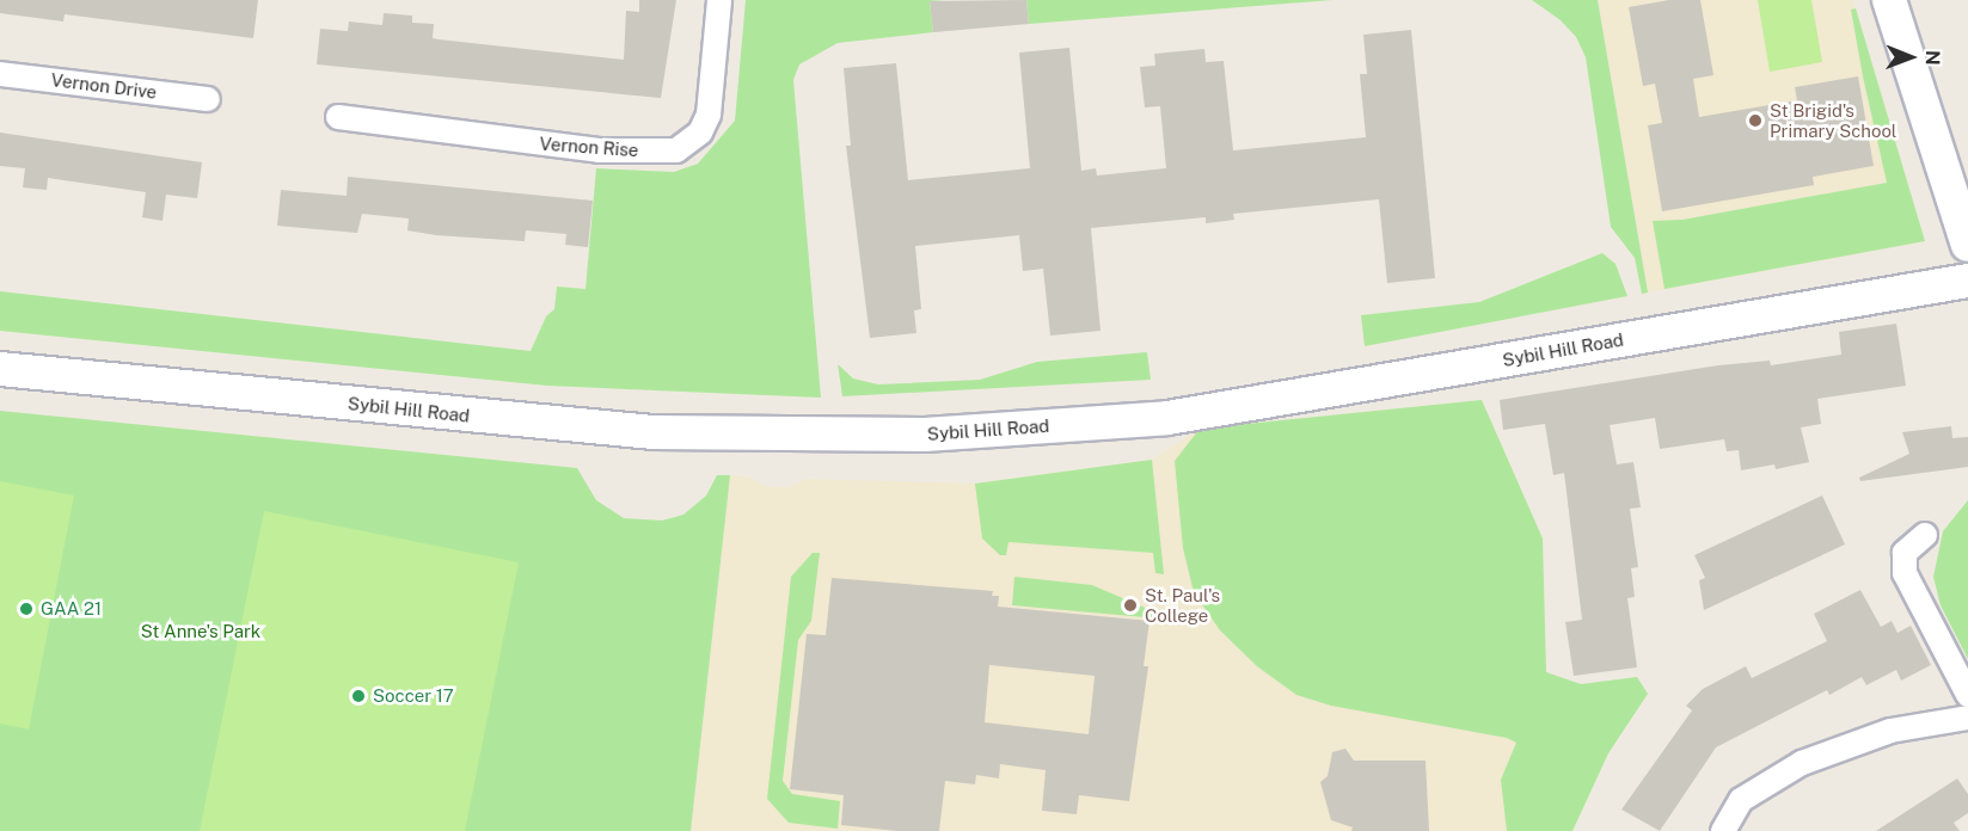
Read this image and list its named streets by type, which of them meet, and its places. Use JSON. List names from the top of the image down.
{
  "streets": {
    "main road": ["Sybil Hill Road"],
    "street": ["Vernon Drive", "Vernon Rise"]
  },
  "parks": ["St Anne's Park"],
  "places": [
    "St Brigid's Primary School",
    "St. Paul's College",
    "GAA 21",
    "Soccer 17"
  ],
  "north": "right"
}
